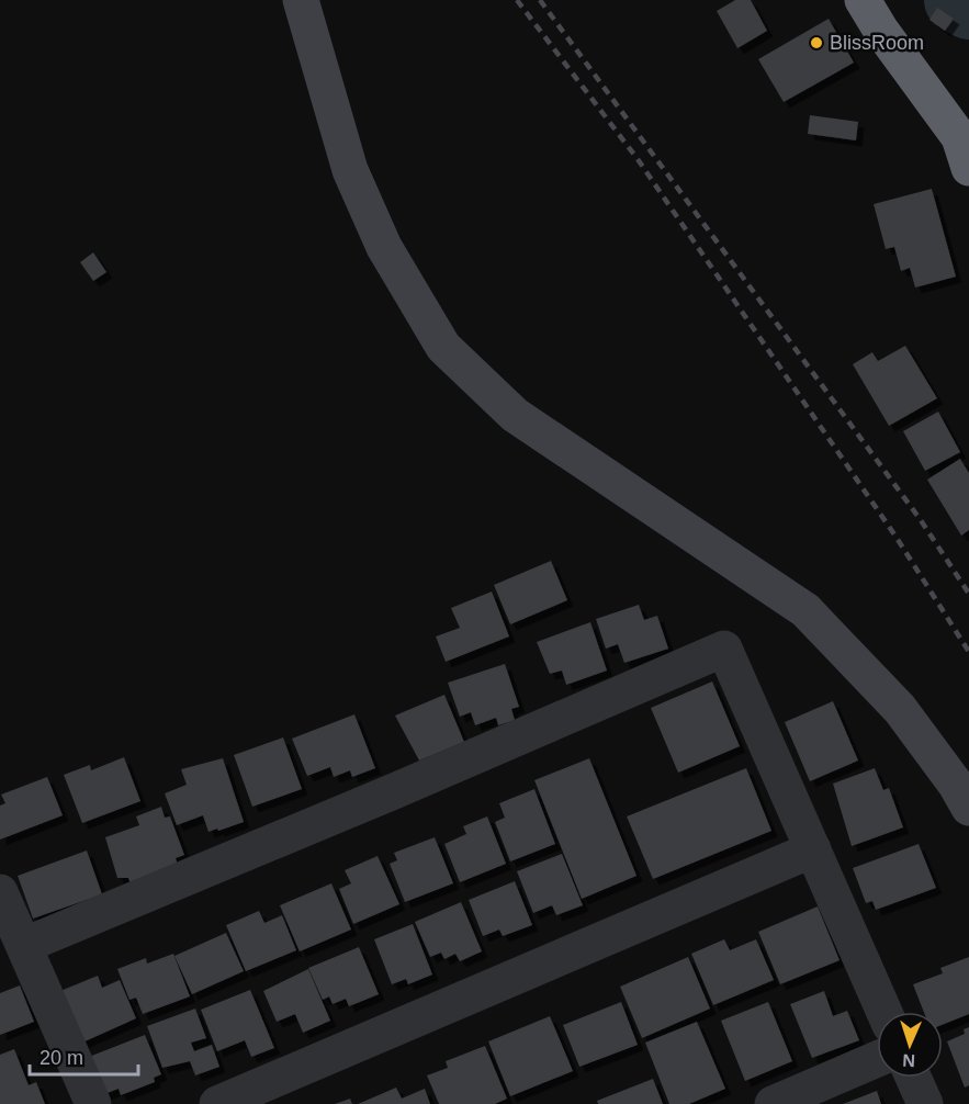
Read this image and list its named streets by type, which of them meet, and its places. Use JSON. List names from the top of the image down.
{
  "places": ["BlissRoom"],
  "scale_bar": "20 m",
  "north": "bottom"
}
